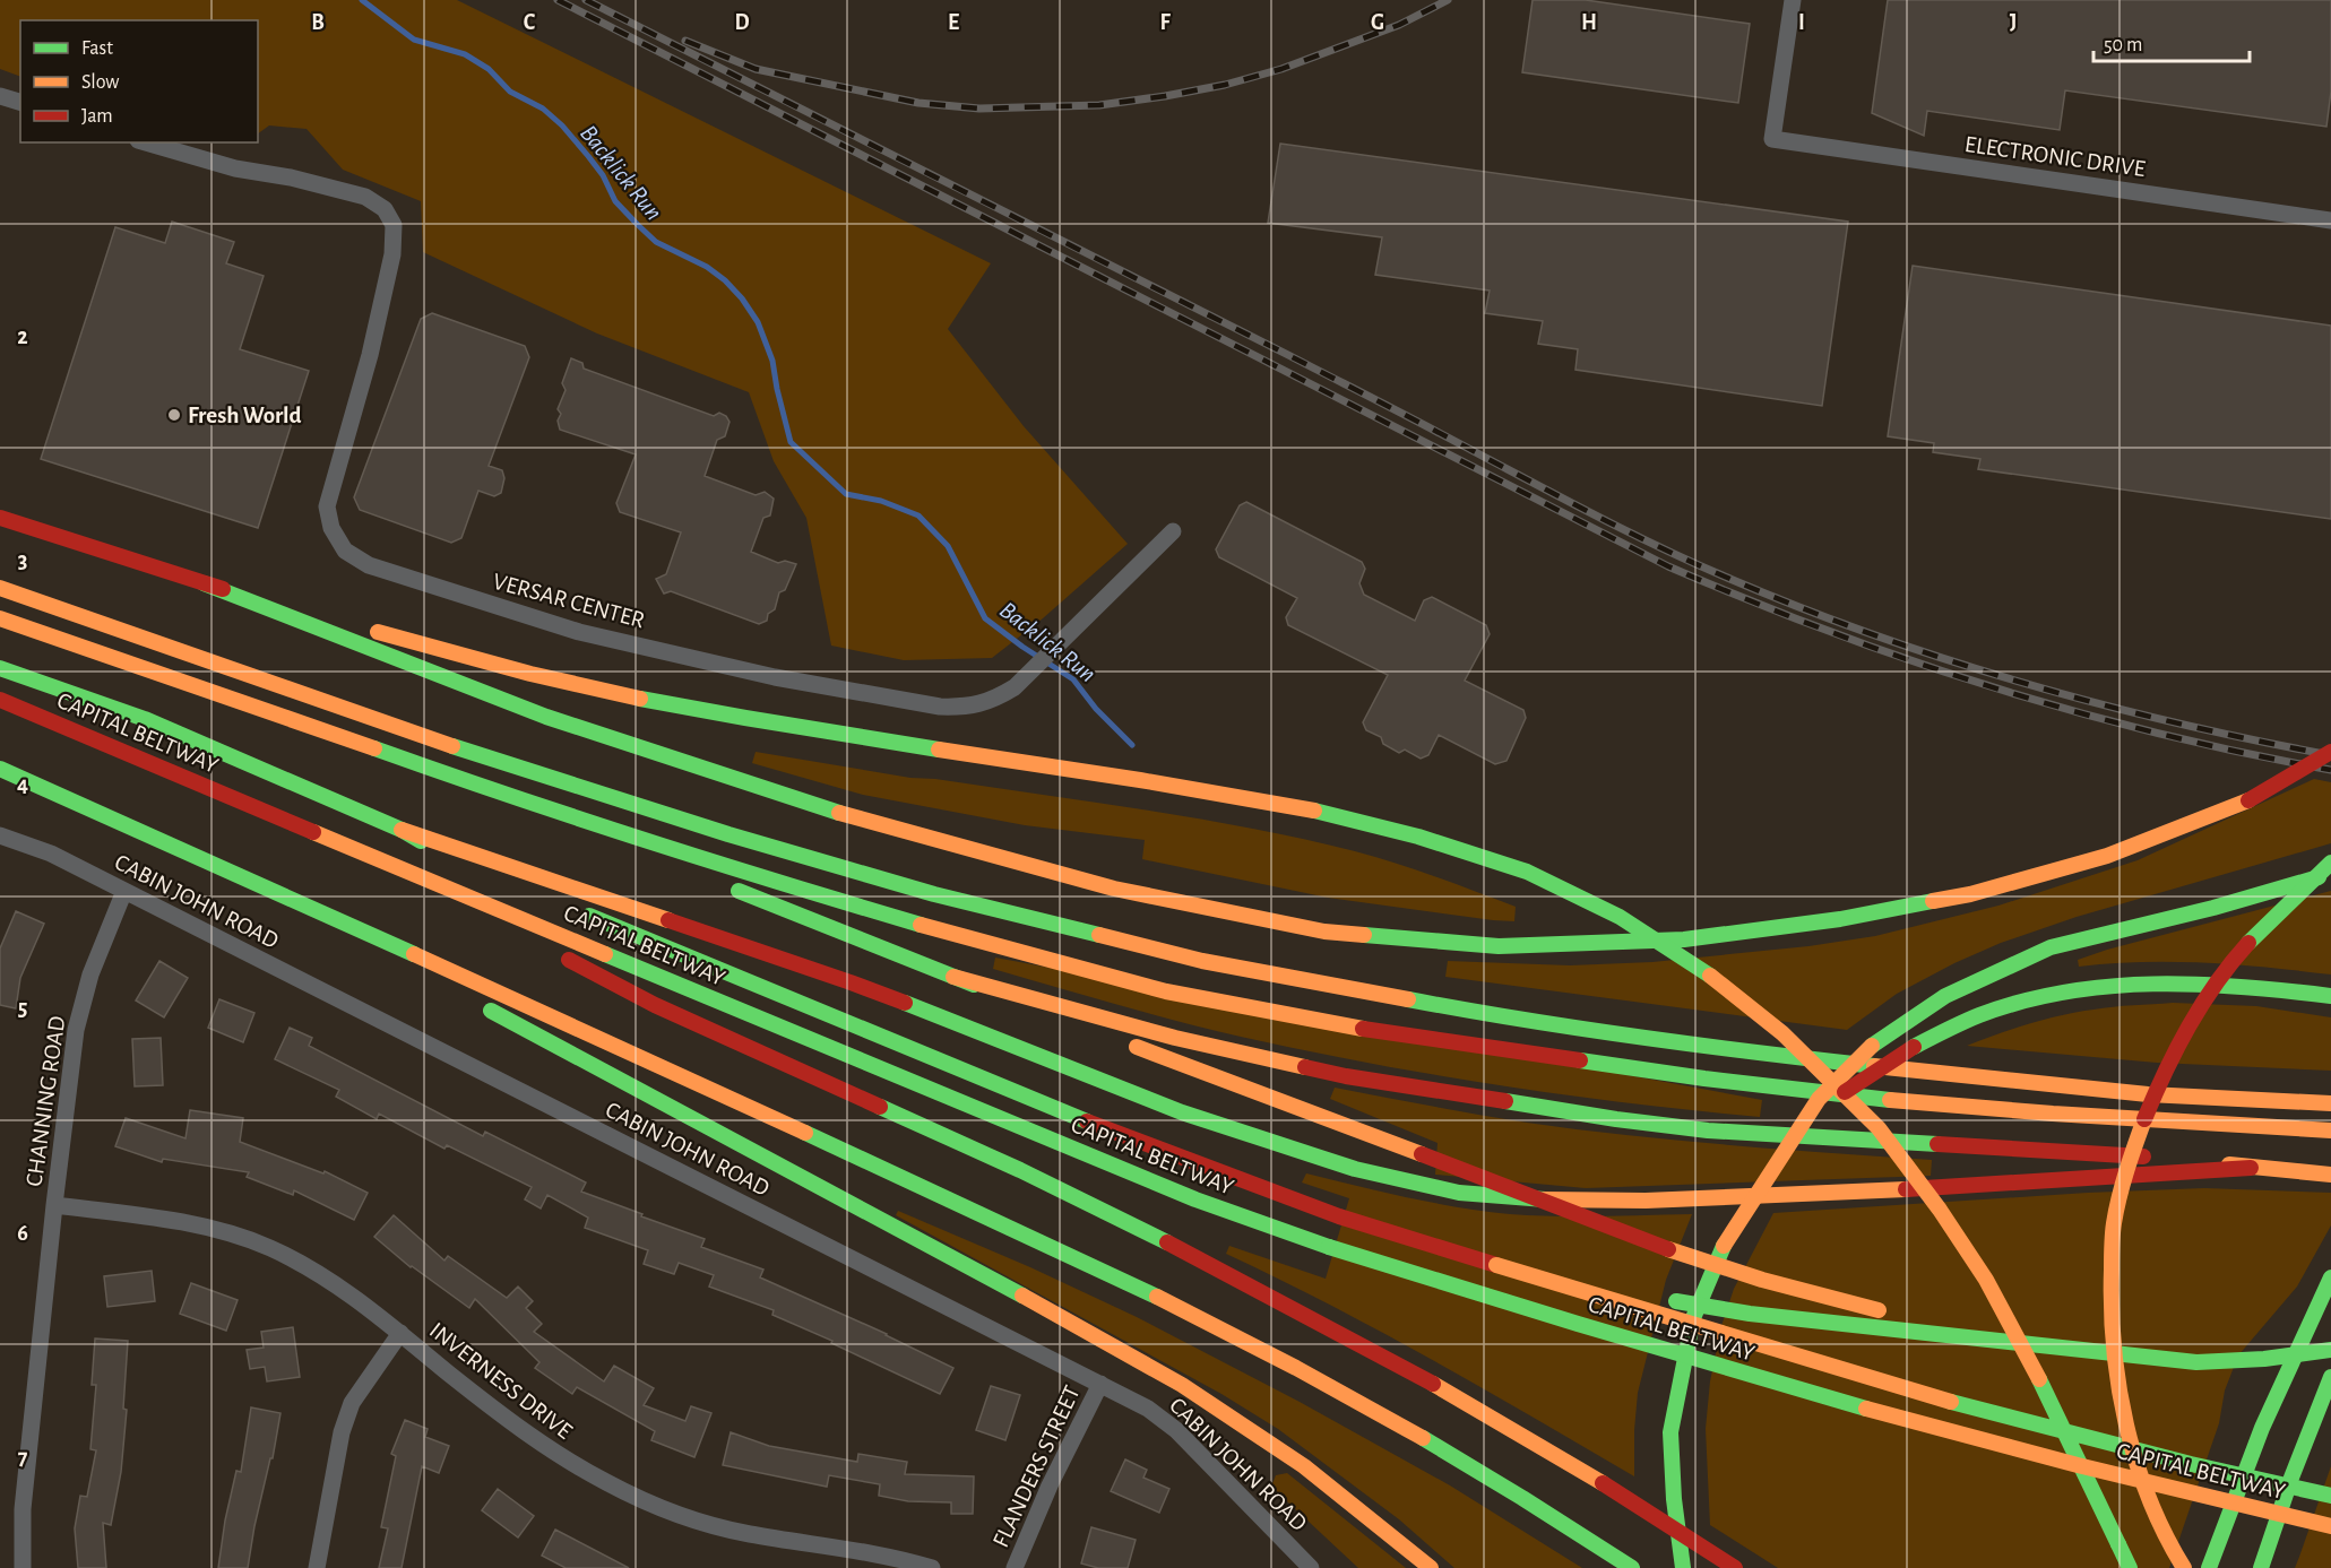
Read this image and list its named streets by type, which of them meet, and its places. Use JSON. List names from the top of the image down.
{
  "streets": {
    "highway": ["CAPITAL BELTWAY"],
    "street": [
      "ELECTRONIC DRIVE",
      "VERSAR CENTER",
      "CABIN JOHN ROAD",
      "CHANNING ROAD",
      "INVERNESS DRIVE",
      "FLANDERS STREET"
    ]
  },
  "crossings": [
    ["CABIN JOHN ROAD", "CHANNING ROAD"],
    ["CABIN JOHN ROAD", "FLANDERS STREET"],
    ["CHANNING ROAD", "INVERNESS DRIVE"]
  ],
  "water": ["Backlick Run"],
  "places": ["Fresh World"],
  "legend": ["Fast", "Slow", "Jam"],
  "scale_bar": "50 m",
  "grid": {
    "columns": [
      "B",
      "C",
      "D",
      "E",
      "F",
      "G",
      "H",
      "I",
      "J"
    ],
    "rows": [
      "2",
      "3",
      "4",
      "5",
      "6",
      "7"
    ]
  }
}
